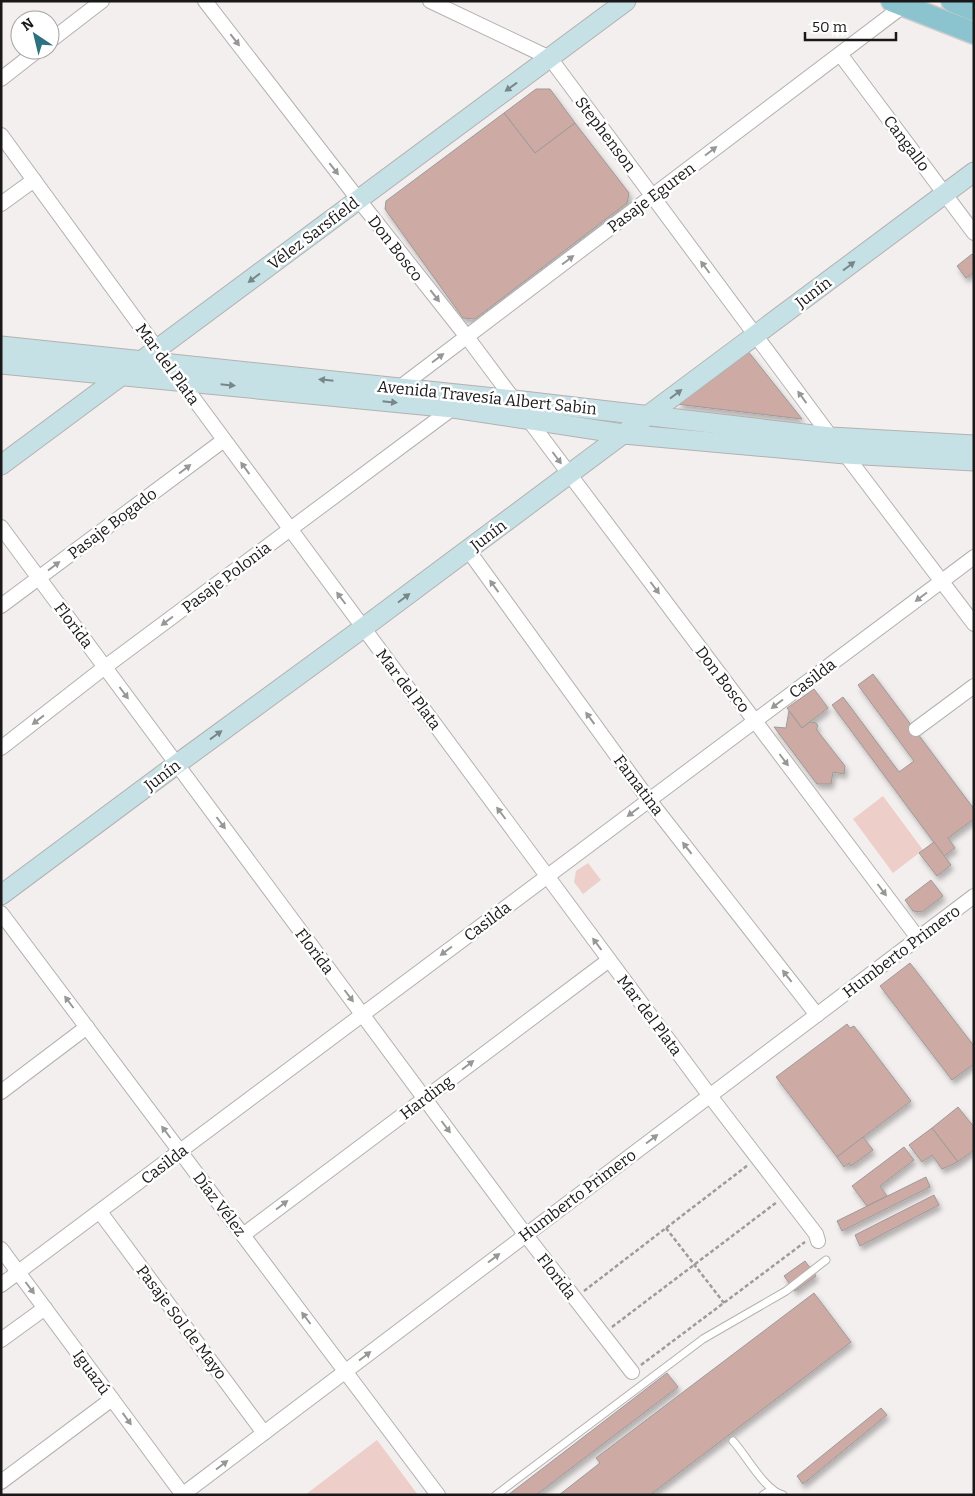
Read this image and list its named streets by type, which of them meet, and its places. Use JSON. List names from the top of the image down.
{
  "streets": {
    "main road": ["Vélez Sarsfield", "Junín", "Avenida Travesía Albert Sabin"],
    "street": [
      "Stephenson",
      "Cangallo",
      "Pasaje Eguren",
      "Don Bosco",
      "Mar del Plata",
      "Pasaje Bogado",
      "Pasaje Polonia",
      "Florida",
      "Casilda",
      "Famatina",
      "Humberto Primero",
      "Harding",
      "Díaz Vélez",
      "Pasaje Sol de Mayo",
      "Iguazú"
    ]
  },
  "crossings": [
    ["Stephenson", "Pasaje Eguren"],
    ["Stephenson", "Vélez Sarsfield"],
    ["Stephenson", "Junín"],
    ["Stephenson", "Avenida Travesía Albert Sabin"],
    ["Cangallo", "Pasaje Eguren"],
    ["Cangallo", "Junín"],
    ["Pasaje Eguren", "Don Bosco"],
    ["Pasaje Eguren", "Avenida Travesía Albert Sabin"],
    ["Vélez Sarsfield", "Don Bosco"],
    ["Vélez Sarsfield", "Mar del Plata"],
    ["Vélez Sarsfield", "Avenida Travesía Albert Sabin"],
    ["Don Bosco", "Junín"],
    ["Don Bosco", "Avenida Travesía Albert Sabin"],
    ["Don Bosco", "Casilda"],
    ["Don Bosco", "Humberto Primero"],
    ["Junín", "Mar del Plata"],
    ["Junín", "Avenida Travesía Albert Sabin"],
    ["Junín", "Florida"],
    ["Junín", "Famatina"],
    ["Mar del Plata", "Avenida Travesía Albert Sabin"],
    ["Mar del Plata", "Pasaje Bogado"],
    ["Mar del Plata", "Pasaje Polonia"],
    ["Mar del Plata", "Casilda"],
    ["Mar del Plata", "Humberto Primero"],
    ["Mar del Plata", "Harding"],
    ["Avenida Travesía Albert Sabin", "Pasaje Polonia"],
    ["Pasaje Bogado", "Florida"],
    ["Pasaje Polonia", "Florida"],
    ["Florida", "Casilda"],
    ["Florida", "Humberto Primero"],
    ["Florida", "Harding"],
    ["Casilda", "Famatina"],
    ["Casilda", "Díaz Vélez"],
    ["Casilda", "Pasaje Sol de Mayo"],
    ["Casilda", "Iguazú"],
    ["Famatina", "Humberto Primero"],
    ["Humberto Primero", "Díaz Vélez"],
    ["Humberto Primero", "Pasaje Sol de Mayo"],
    ["Humberto Primero", "Iguazú"],
    ["Harding", "Díaz Vélez"]
  ],
  "one_way": [
    "Stephenson",
    "Pasaje Eguren",
    "Vélez Sarsfield",
    "Don Bosco",
    "Junín",
    "Mar del Plata",
    "Pasaje Bogado",
    "Pasaje Polonia",
    "Florida",
    "Casilda",
    "Famatina",
    "Humberto Primero",
    "Harding",
    "Díaz Vélez",
    "Iguazú"
  ],
  "scale_bar": "50 m",
  "north": "top left"
}
